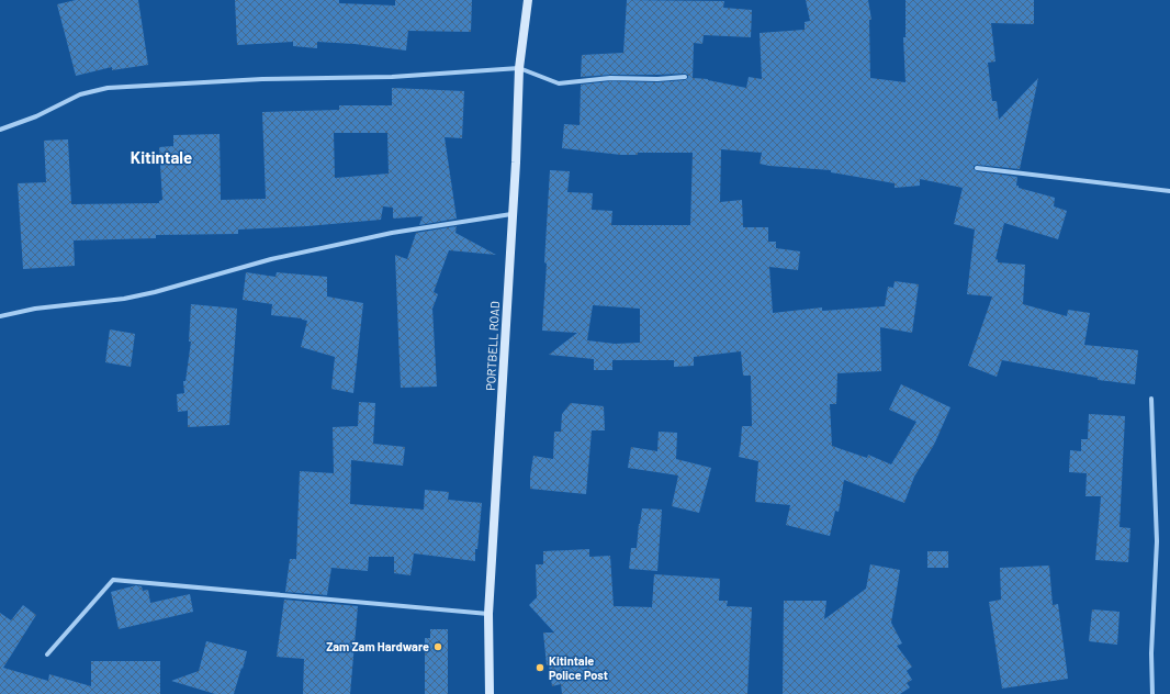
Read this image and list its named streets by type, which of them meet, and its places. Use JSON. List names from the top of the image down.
{
  "streets": {
    "main road": ["PORTBELL ROAD"]
  },
  "districts": ["Kitintale"],
  "places": ["Zam Zam Hardware", "Kitintale Police Post"]
}
